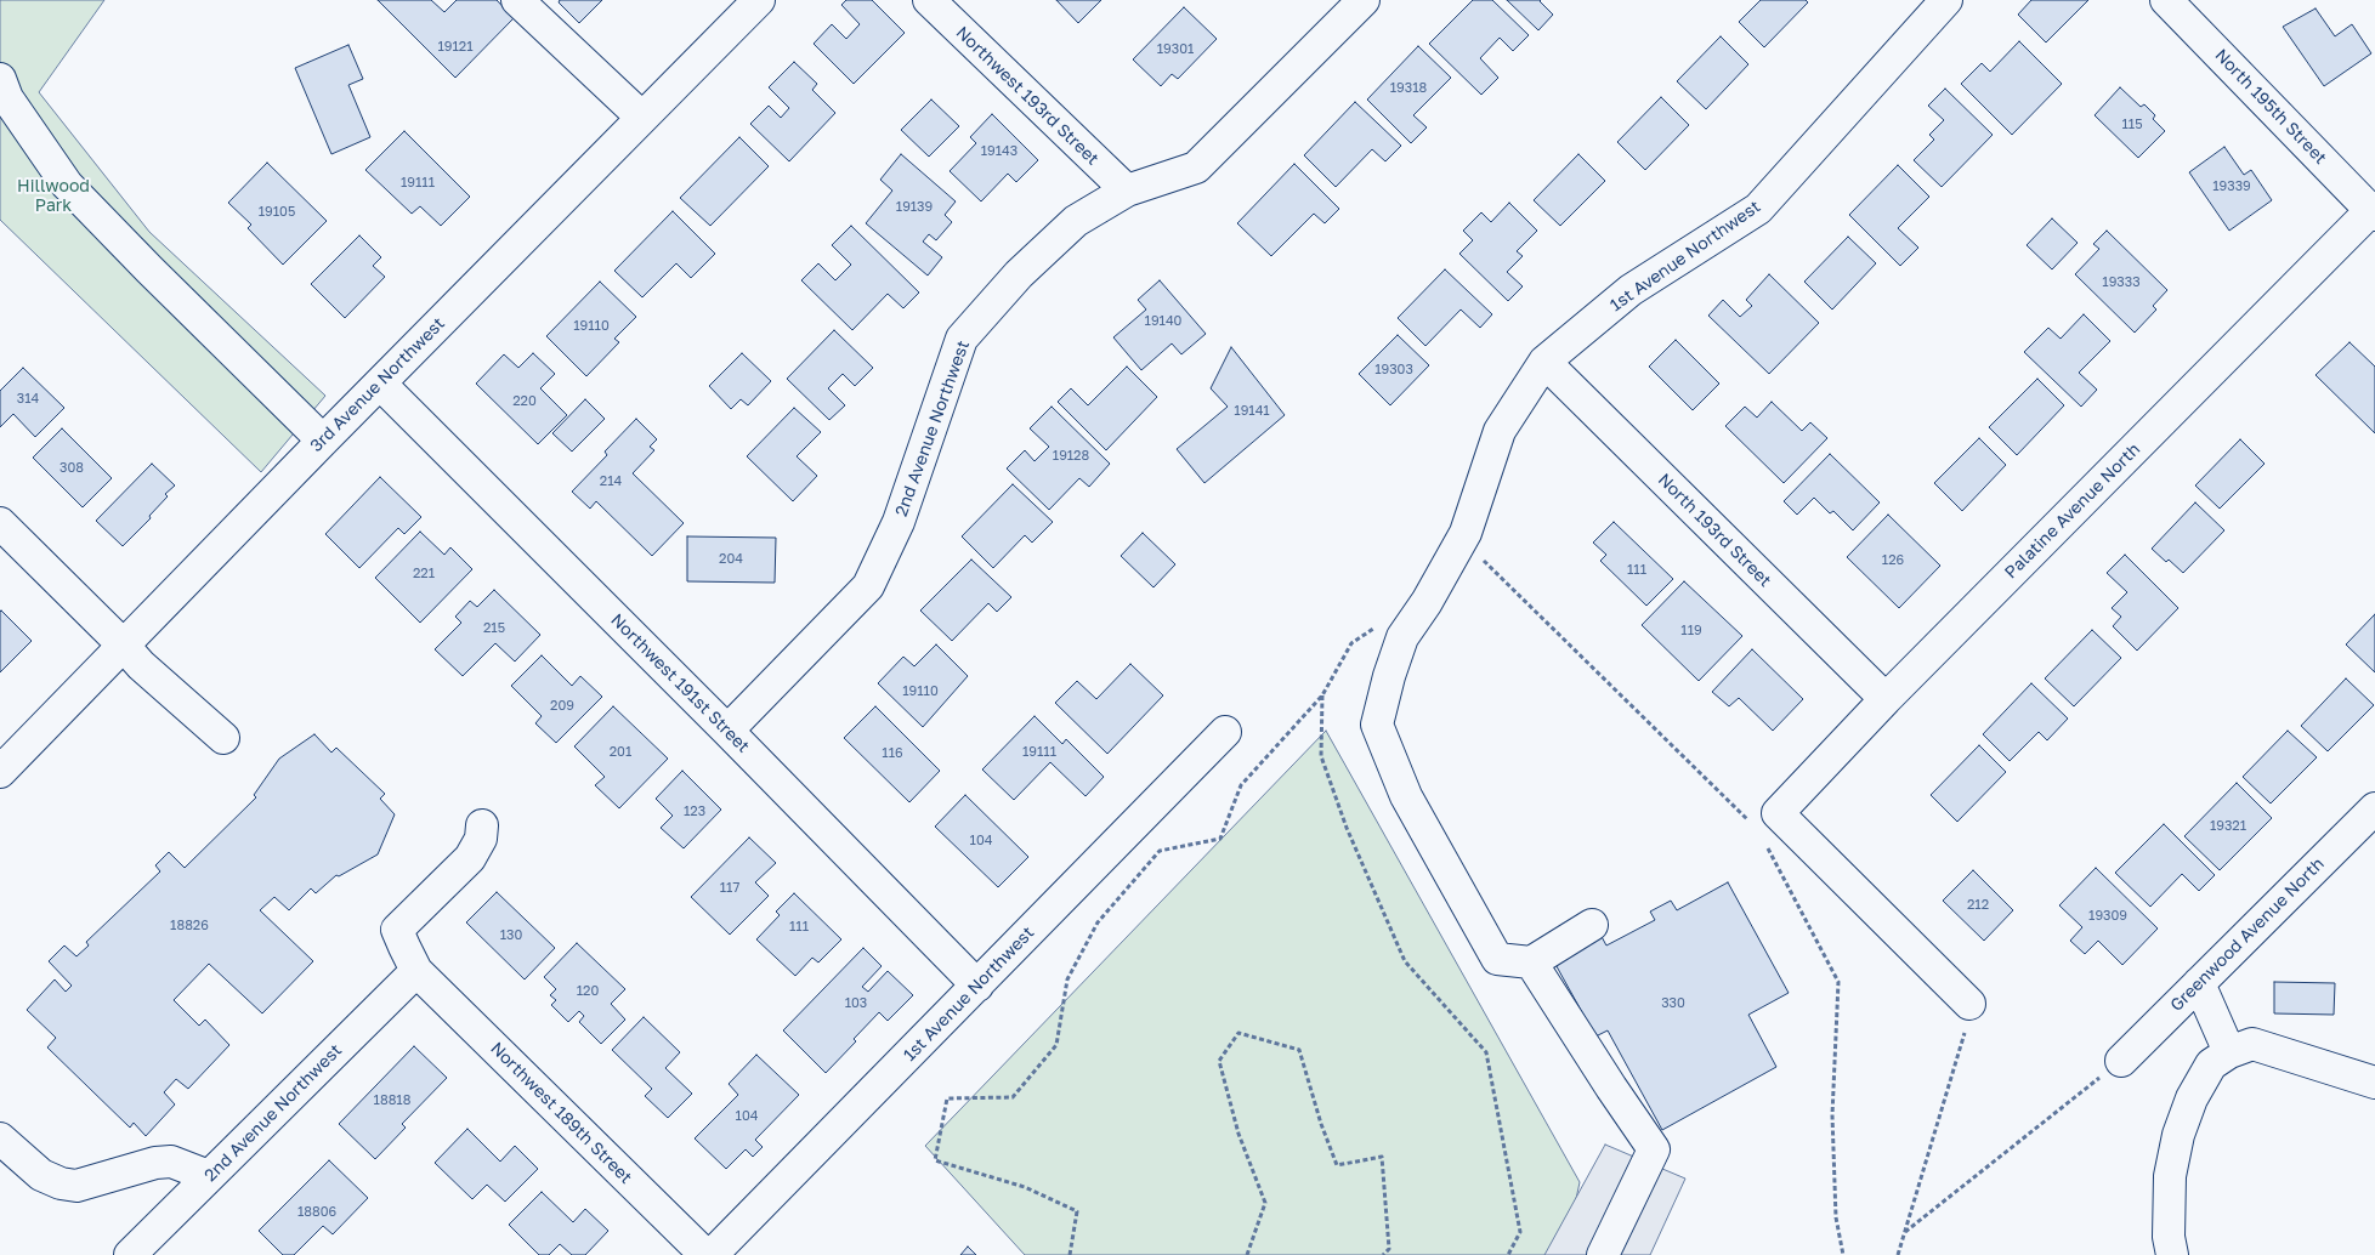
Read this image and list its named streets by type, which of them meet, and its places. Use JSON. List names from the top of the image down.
{
  "streets": {
    "street": [
      "Northwest 193rd Street",
      "North 195th Street",
      "1st Avenue Northwest",
      "3rd Avenue Northwest",
      "2nd Avenue Northwest",
      "Palatine Avenue North",
      "North 193rd Street",
      "Northwest 191st Street",
      "Greenwood Avenue North",
      "Northwest 189th Street"
    ]
  },
  "crossings": [
    ["Northwest 193rd Street", "2nd Avenue Northwest"],
    ["North 195th Street", "Palatine Avenue North"],
    ["1st Avenue Northwest", "North 193rd Street"],
    ["1st Avenue Northwest", "Northwest 191st Street"],
    ["3rd Avenue Northwest", "Northwest 191st Street"],
    ["2nd Avenue Northwest", "Northwest 191st Street"],
    ["2nd Avenue Northwest", "Northwest 189th Street"],
    ["Palatine Avenue North", "North 193rd Street"]
  ],
  "parks": ["Hillwood Park"],
  "house_numbers": [
    "19121",
    "19301",
    "19318",
    "115",
    "19143",
    "19111",
    "19339",
    "19139",
    "19105",
    "19333",
    "19140",
    "19110",
    "19303",
    "314",
    "220",
    "19141",
    "19128",
    "308",
    "214",
    "204",
    "126",
    "111",
    "221",
    "215",
    "119",
    "19110",
    "209",
    "201",
    "19111",
    "116",
    "123",
    "19321",
    "104",
    "117",
    "212",
    "19309",
    "18826",
    "111",
    "130",
    "120",
    "103",
    "330",
    "18818",
    "104",
    "18806"
  ]
}
